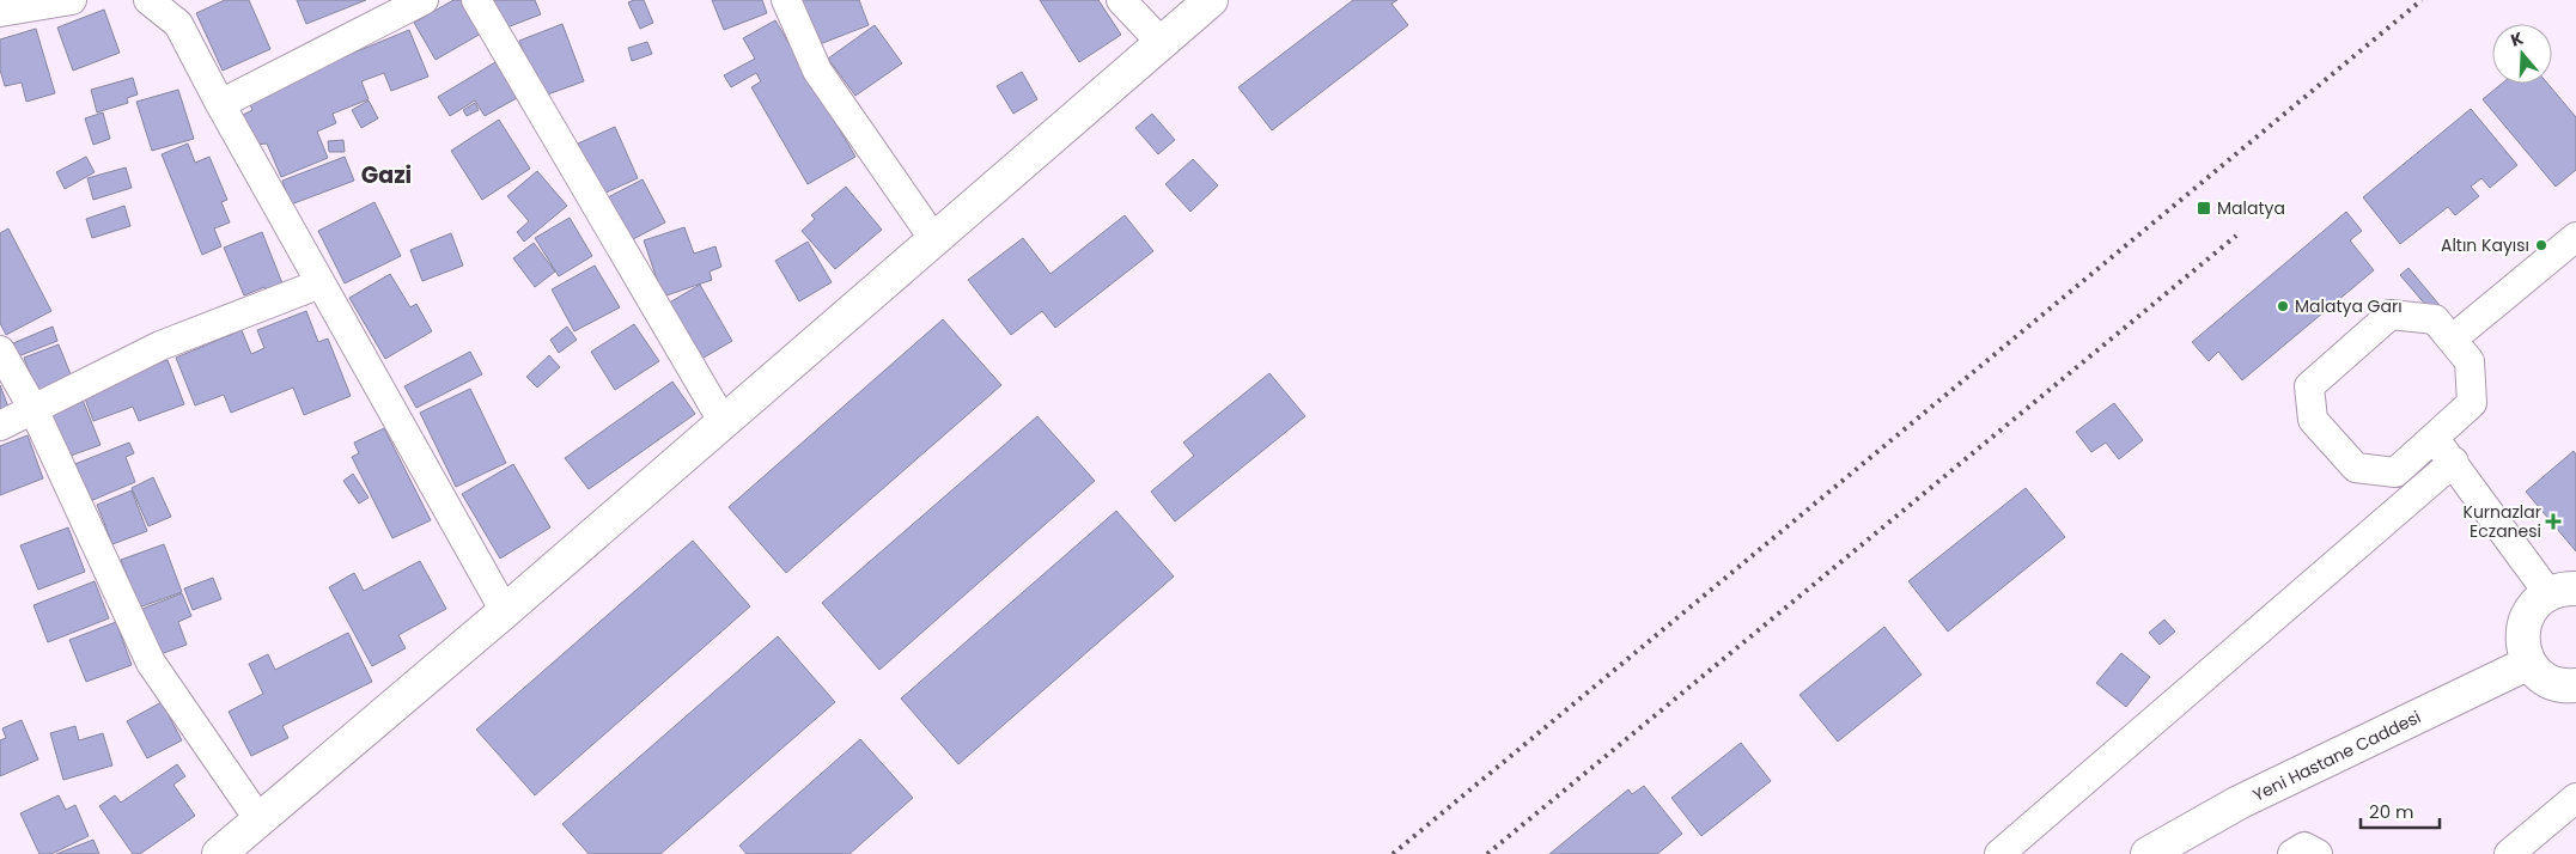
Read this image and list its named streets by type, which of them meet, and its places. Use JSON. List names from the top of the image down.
{
  "streets": {
    "street": ["Yeni Hastane Caddesi"]
  },
  "districts": ["Gazi"],
  "places": {
    "transit": ["Malatya"],
    "other": ["Altın Kayısı", "Malatya Garı"],
    "health": ["Kurnazlar Eczanesi"]
  },
  "scale_bar": "20 m",
  "north": "top"
}
